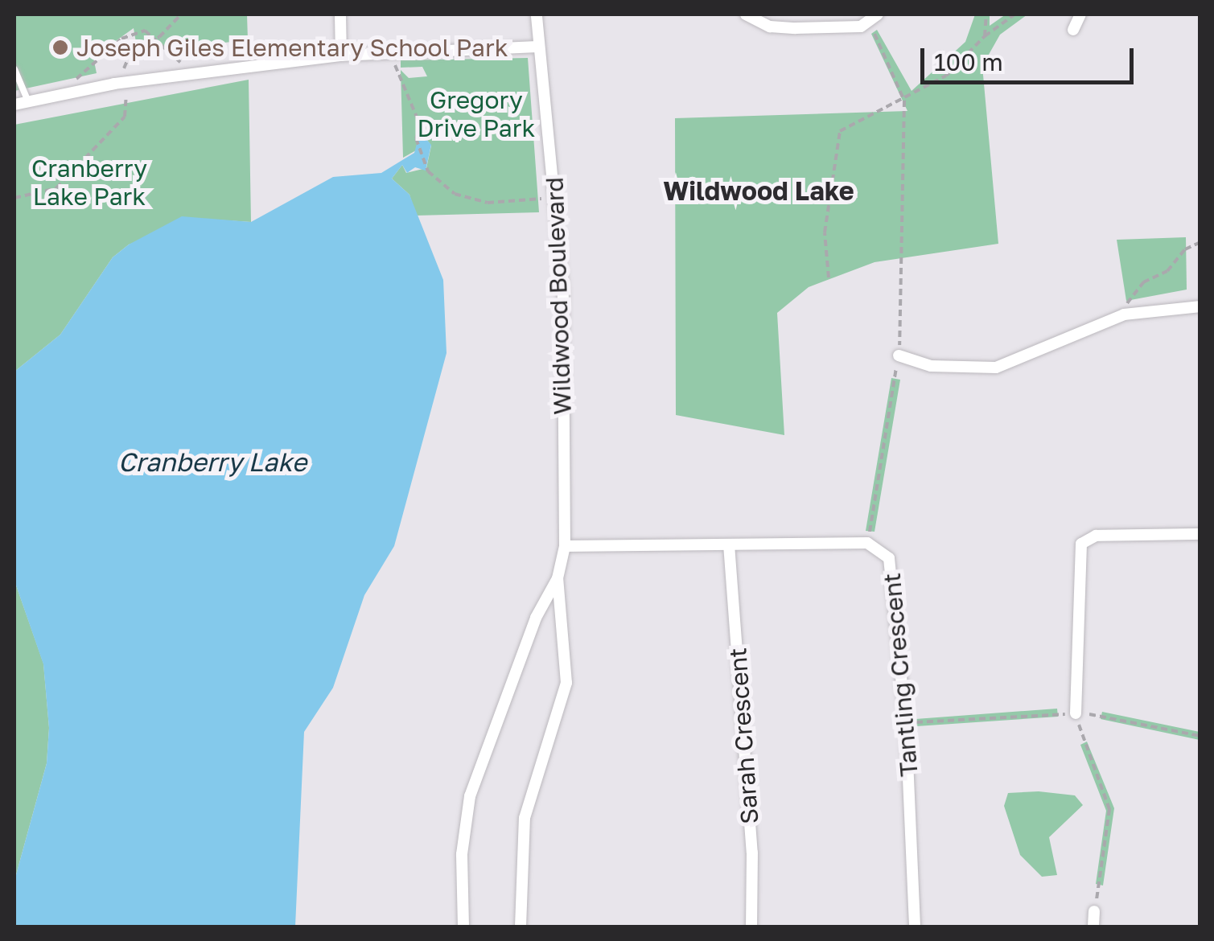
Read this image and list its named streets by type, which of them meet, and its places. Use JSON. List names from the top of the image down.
{
  "streets": {
    "street": ["Wildwood Boulevard", "Tantling Crescent", "Sarah Crescent"]
  },
  "crossings": [
    ["Wildwood Boulevard", "Tantling Crescent"],
    ["Tantling Crescent", "Sarah Crescent"]
  ],
  "districts": ["Wildwood Lake"],
  "water": ["Cranberry Lake"],
  "parks": ["Gregory Drive Park", "Cranberry Lake Park"],
  "places": ["Joseph Giles Elementary School Park"],
  "scale_bar": "100 m"
}
